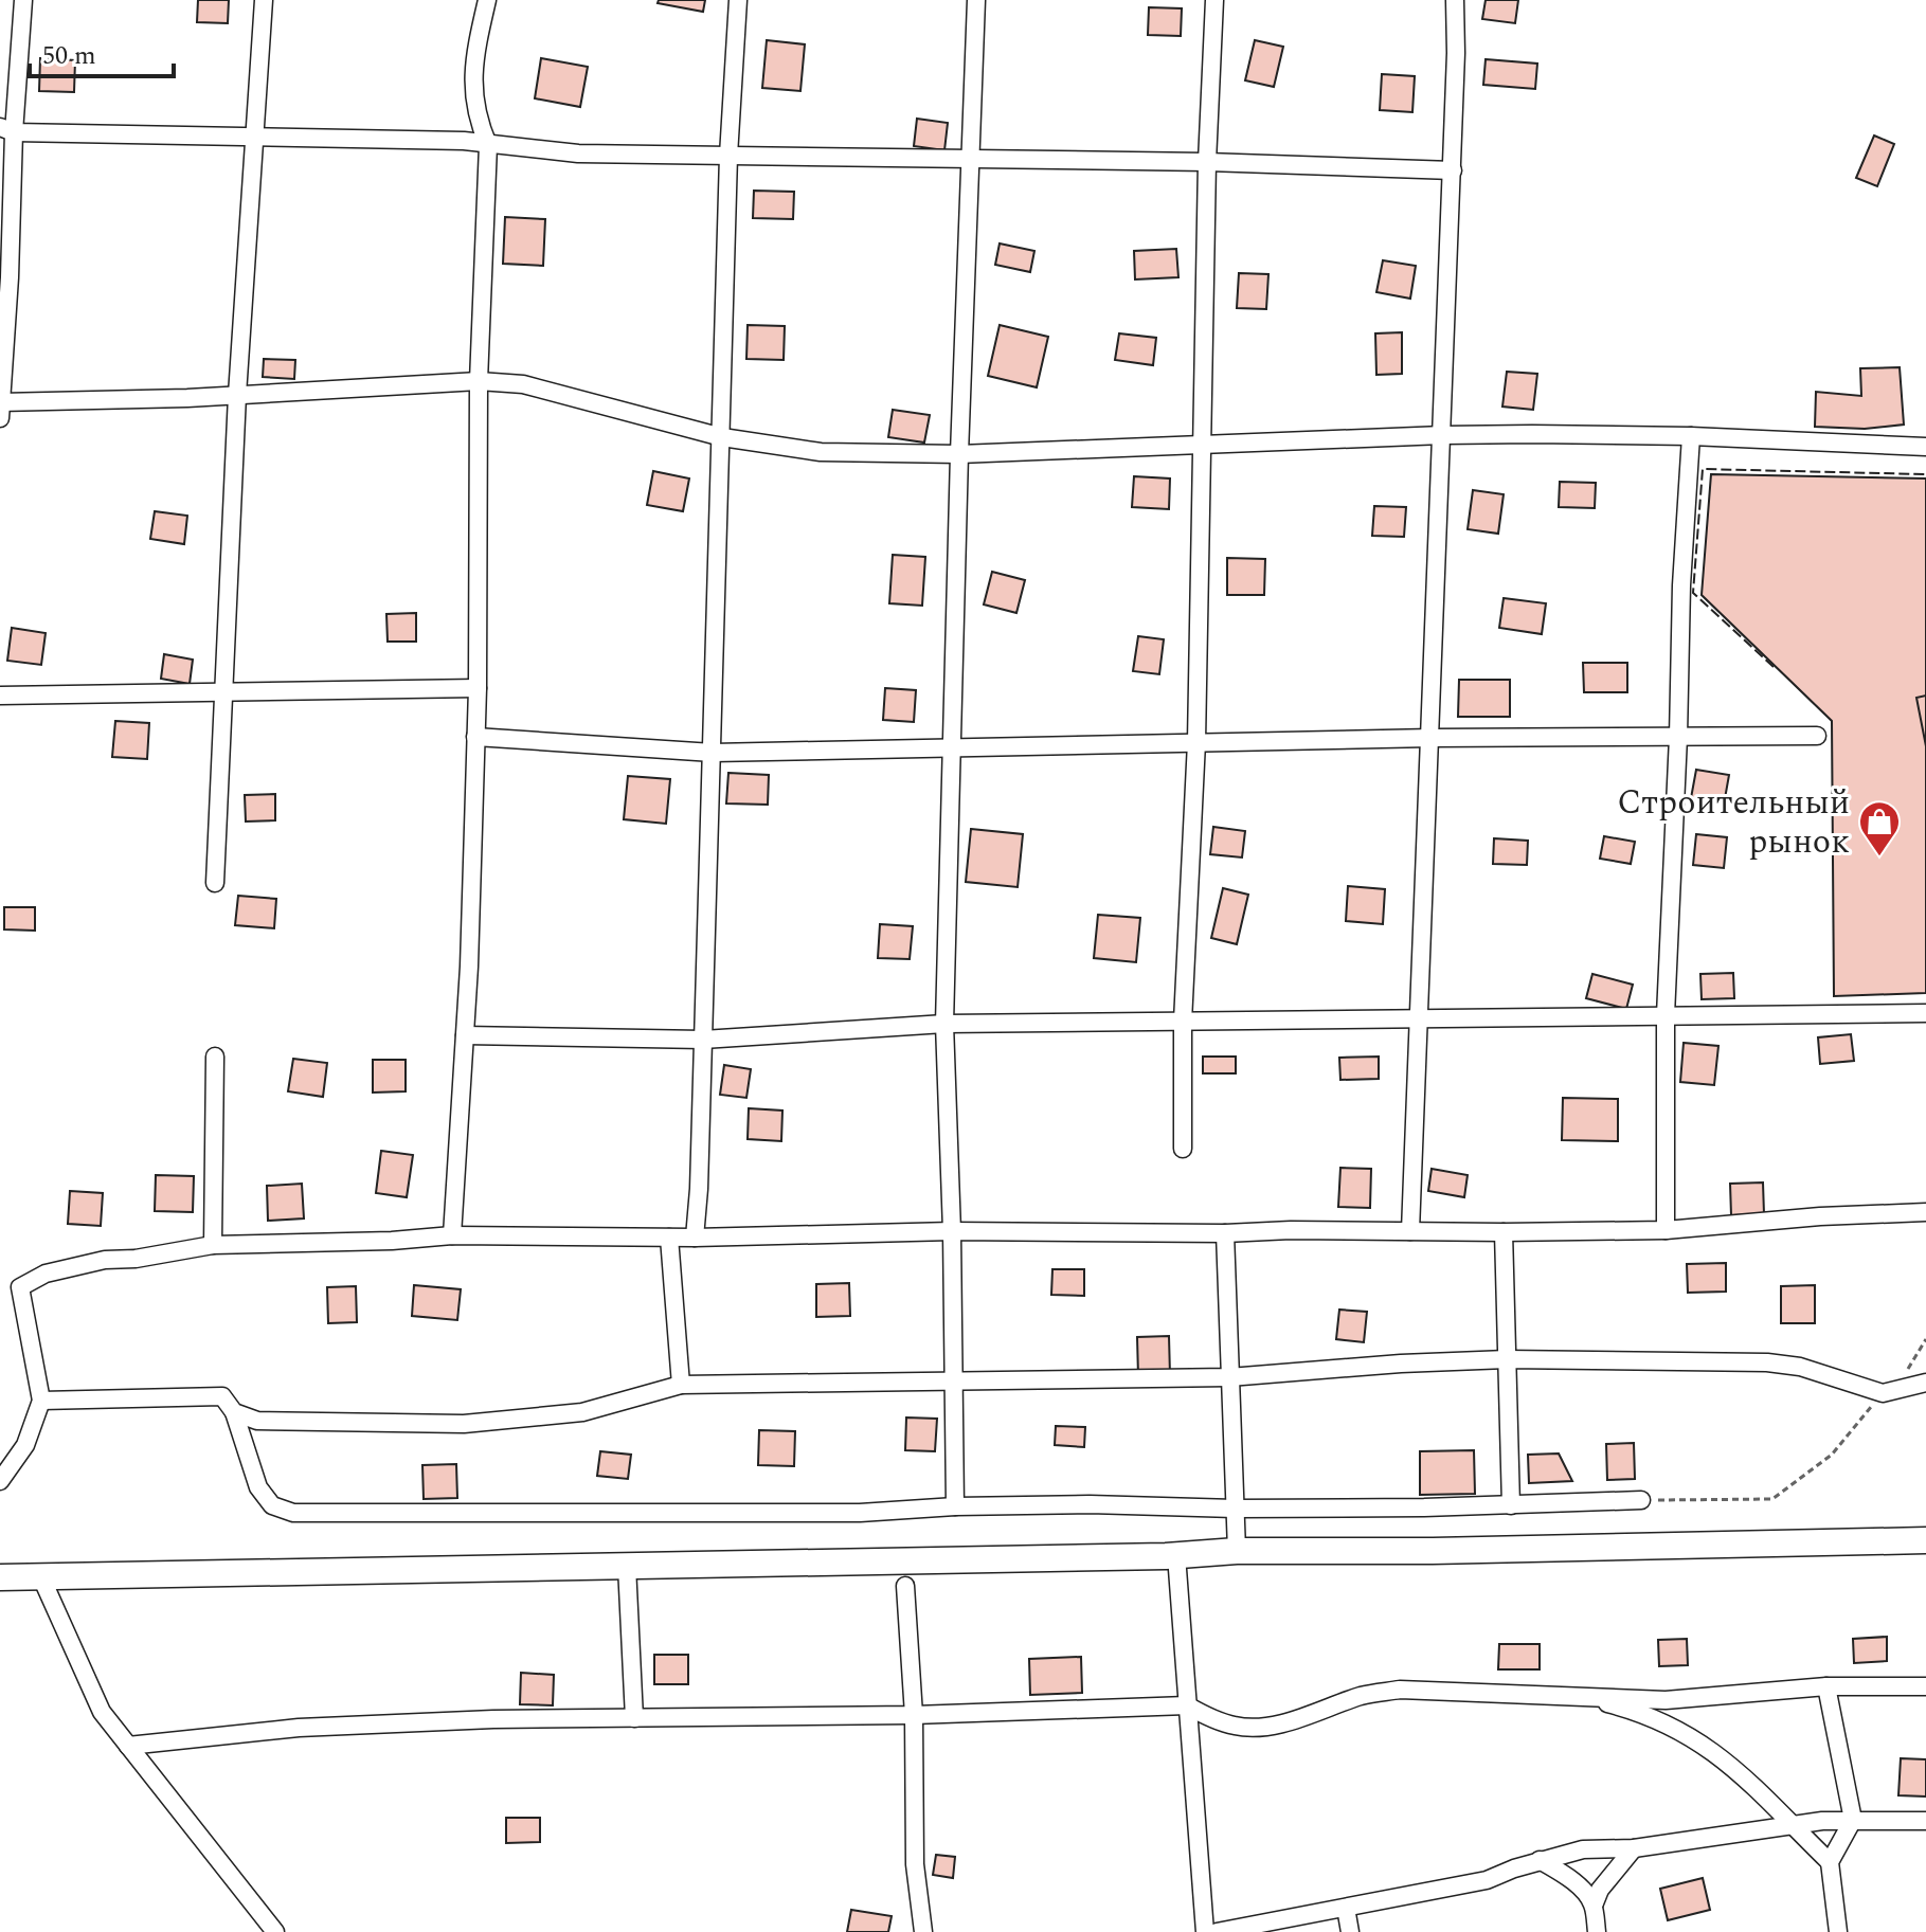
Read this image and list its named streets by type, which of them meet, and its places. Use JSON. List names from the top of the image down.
{
  "places": {
    "shop": ["Строительный рынок"]
  },
  "scale_bar": "50 m"
}
